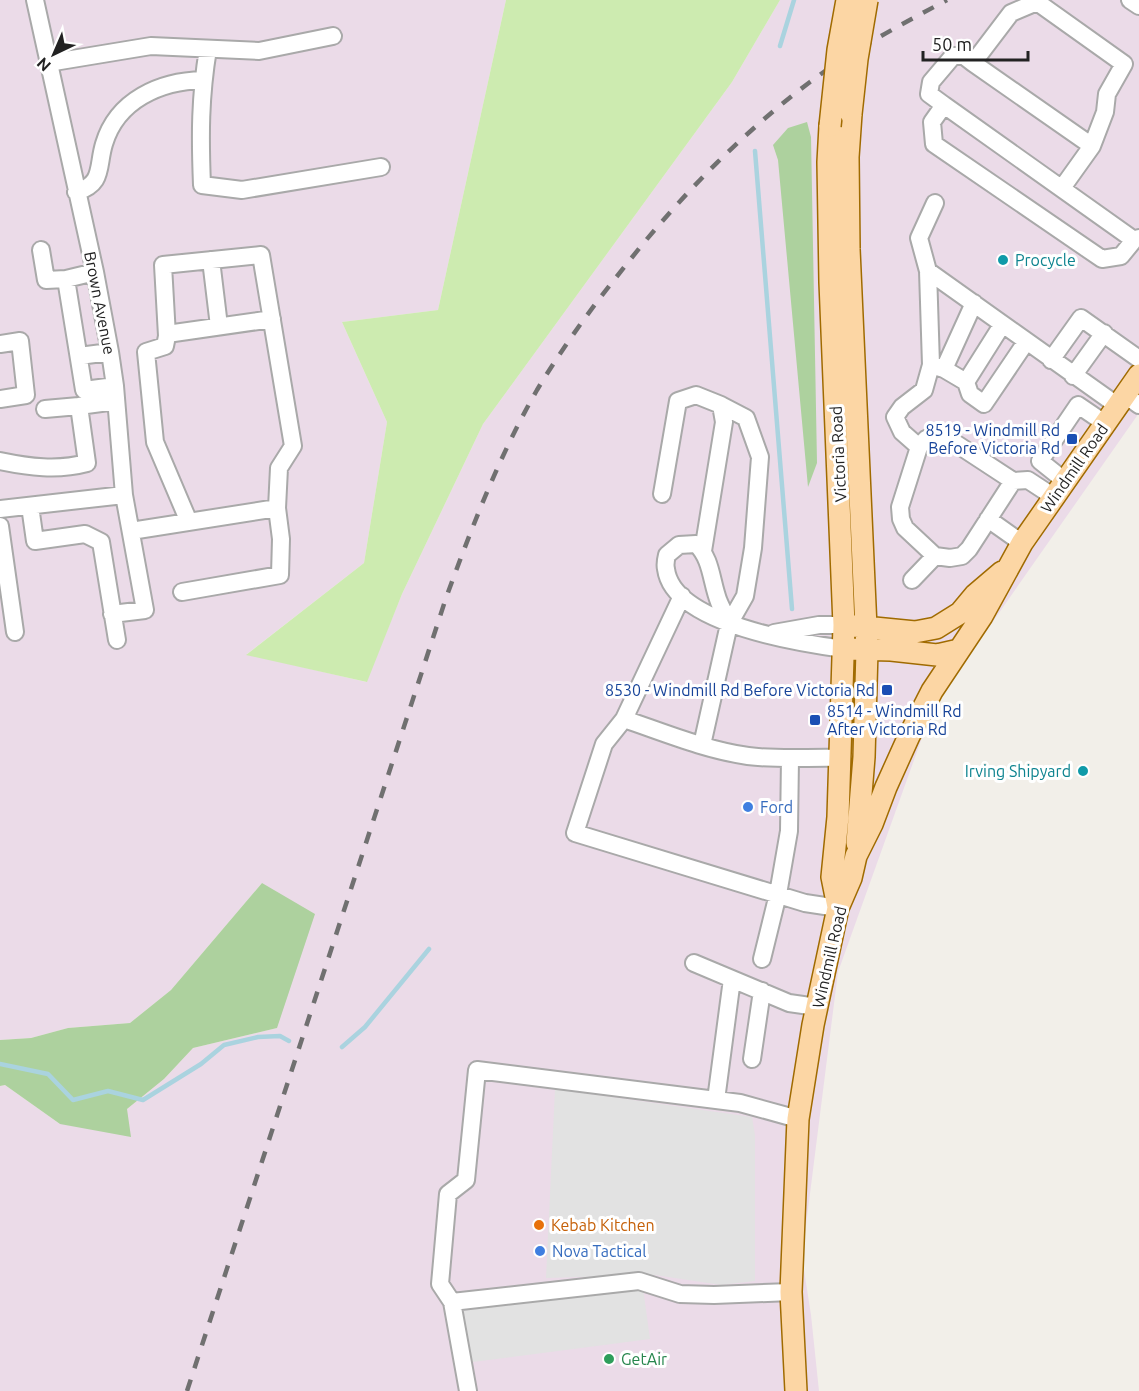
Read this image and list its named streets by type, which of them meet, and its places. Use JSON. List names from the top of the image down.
{
  "streets": {
    "main road": ["Victoria Road", "Windmill Road"],
    "street": ["Brown Avenue"]
  },
  "crossings": [
    ["Victoria Road", "Windmill Road"]
  ],
  "places": {
    "other": [
      "Procycle",
      "Irving Shipyard",
      "Ford",
      "Kebab Kitchen",
      "Nova Tactical",
      "GetAir"
    ],
    "transit": ["8519 - Windmill Rd Before Victoria Rd", "8530 - Windmill Rd Before Victoria Rd", "8514 - Windmill Rd After Victoria Rd"]
  },
  "scale_bar": "50 m",
  "north": "bottom left"
}
